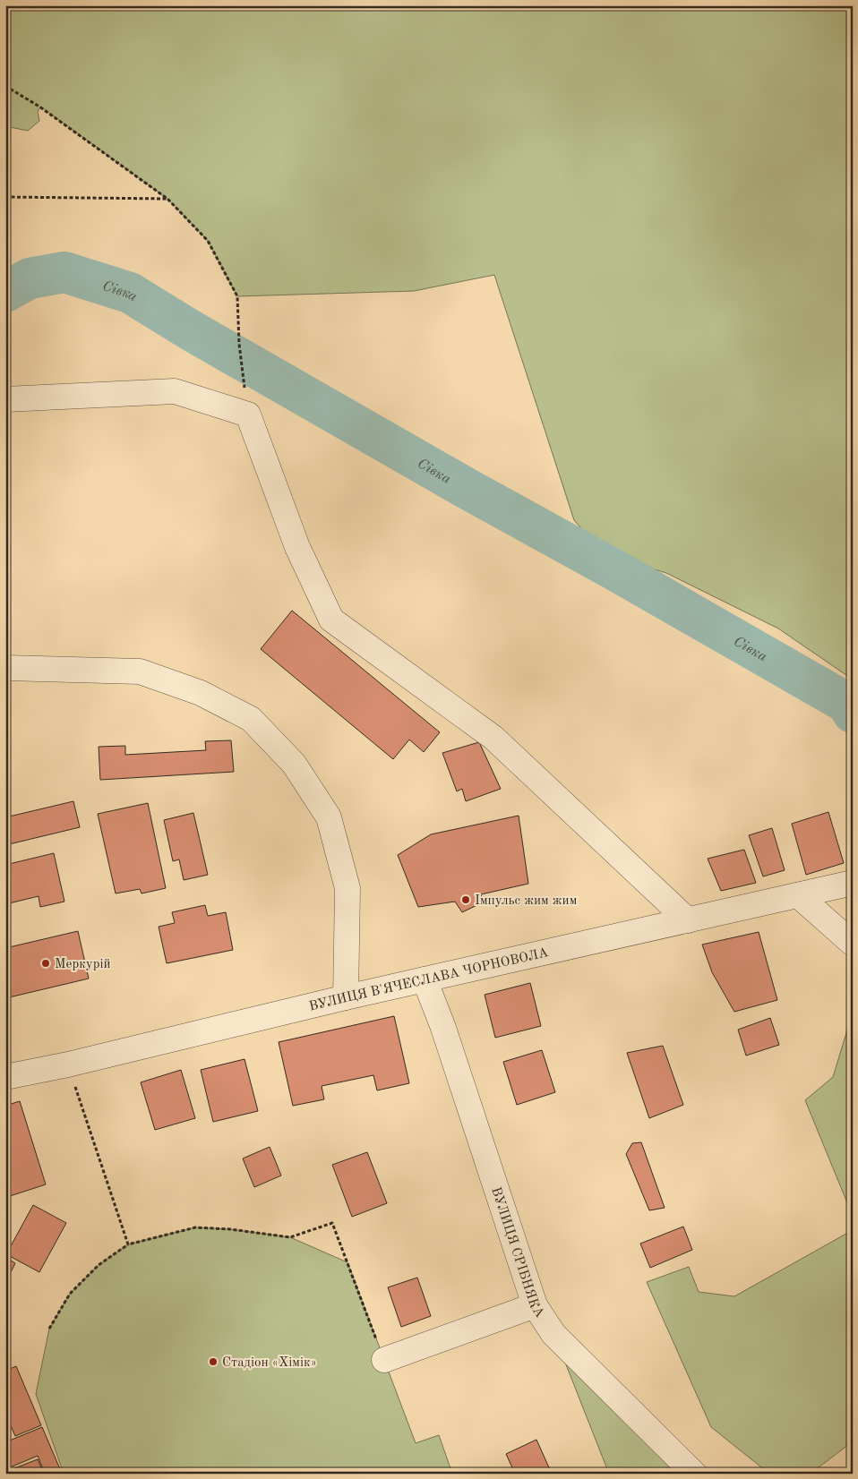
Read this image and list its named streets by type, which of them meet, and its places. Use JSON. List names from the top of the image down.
{
  "streets": {
    "street": ["ВУЛИЦЯ В'ЯЧЕСЛАВА ЧОРНОВОЛА", "ВУЛИЦЯ СРІБНЯКА"]
  },
  "crossings": [
    ["ВУЛИЦЯ В'ЯЧЕСЛАВА ЧОРНОВОЛА", "ВУЛИЦЯ СРІБНЯКА"]
  ],
  "water": ["Сівка"],
  "places": ["Імпульс жим жим", "Меркурій", "Стадіон «Хімік»"]
}
